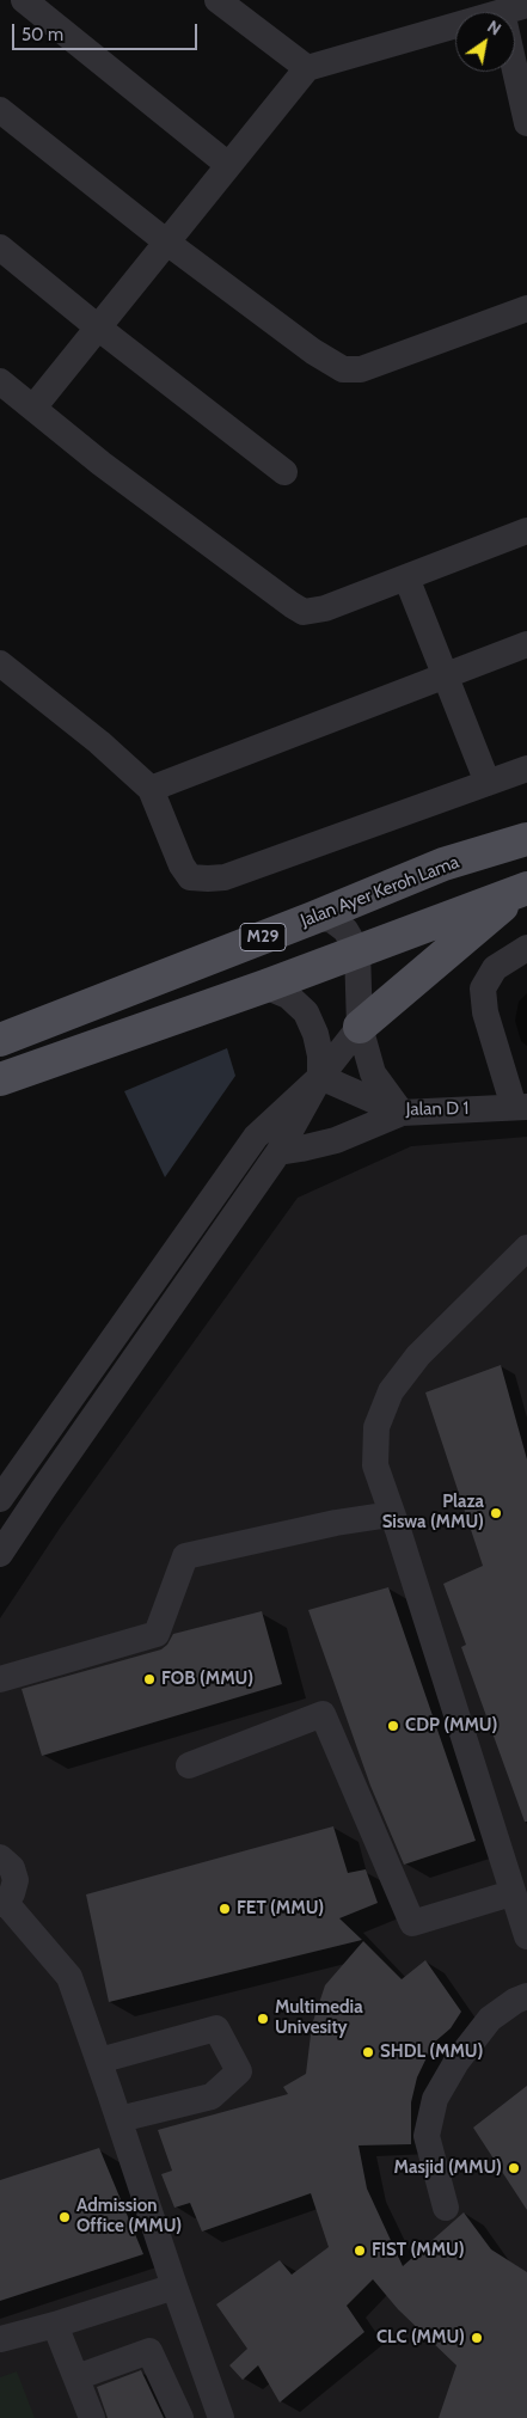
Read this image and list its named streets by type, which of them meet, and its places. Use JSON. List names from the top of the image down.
{
  "streets": {
    "main road": ["Jalan Ayer Keroh Lama", "M29"],
    "street": ["Jalan D 1"]
  },
  "places": [
    "Plaza Siswa (MMU)",
    "FOB (MMU)",
    "CDP (MMU)",
    "FET (MMU)",
    "Multimedia Univesity",
    "SHDL (MMU)",
    "Masjid (MMU)",
    "Admission Office (MMU)",
    "FIST (MMU)",
    "CLC (MMU)"
  ],
  "scale_bar": "50 m",
  "north": "top right"
}
